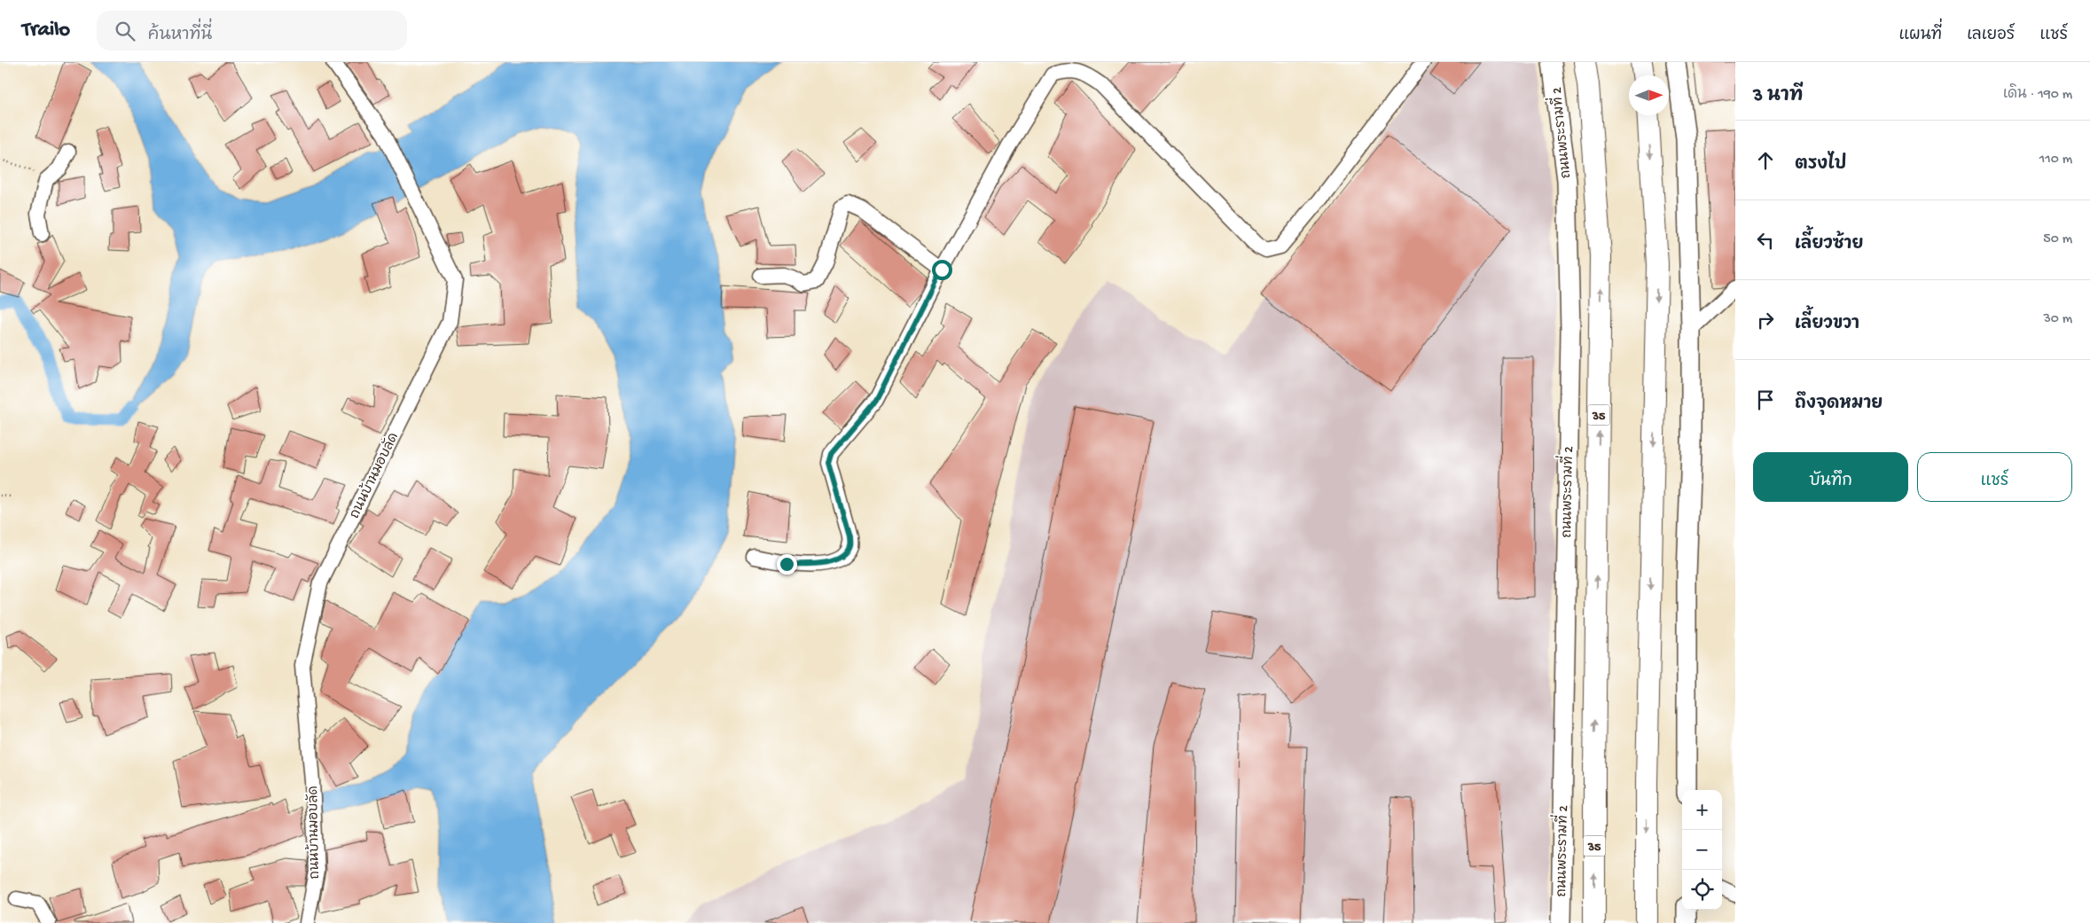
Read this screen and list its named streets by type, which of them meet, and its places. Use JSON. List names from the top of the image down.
{
  "streets": {
    "highway": ["35"],
    "main road": ["ถนนพระรามที่ 2"],
    "street": ["ถนนบ้านมอบลัด"]
  },
  "north": "right",
  "page": {
    "header": "Trailo",
    "search": "ค้นหาที่นี่",
    "nav": ["แผนที่", "เลเยอร์", "แชร์"],
    "heading": ["3 นาที", "เดิน · 190 m"],
    "list": [
      ["ตรงไป", "110 m"],
      ["เลี้ยวซ้าย", "50 m"],
      ["เลี้ยวขวา", "30 m"],
      "ถึงจุดหมาย"
    ],
    "buttons": ["บันทึก", "แชร์"],
    "map_buttons": ["+", "−"]
  }
}
